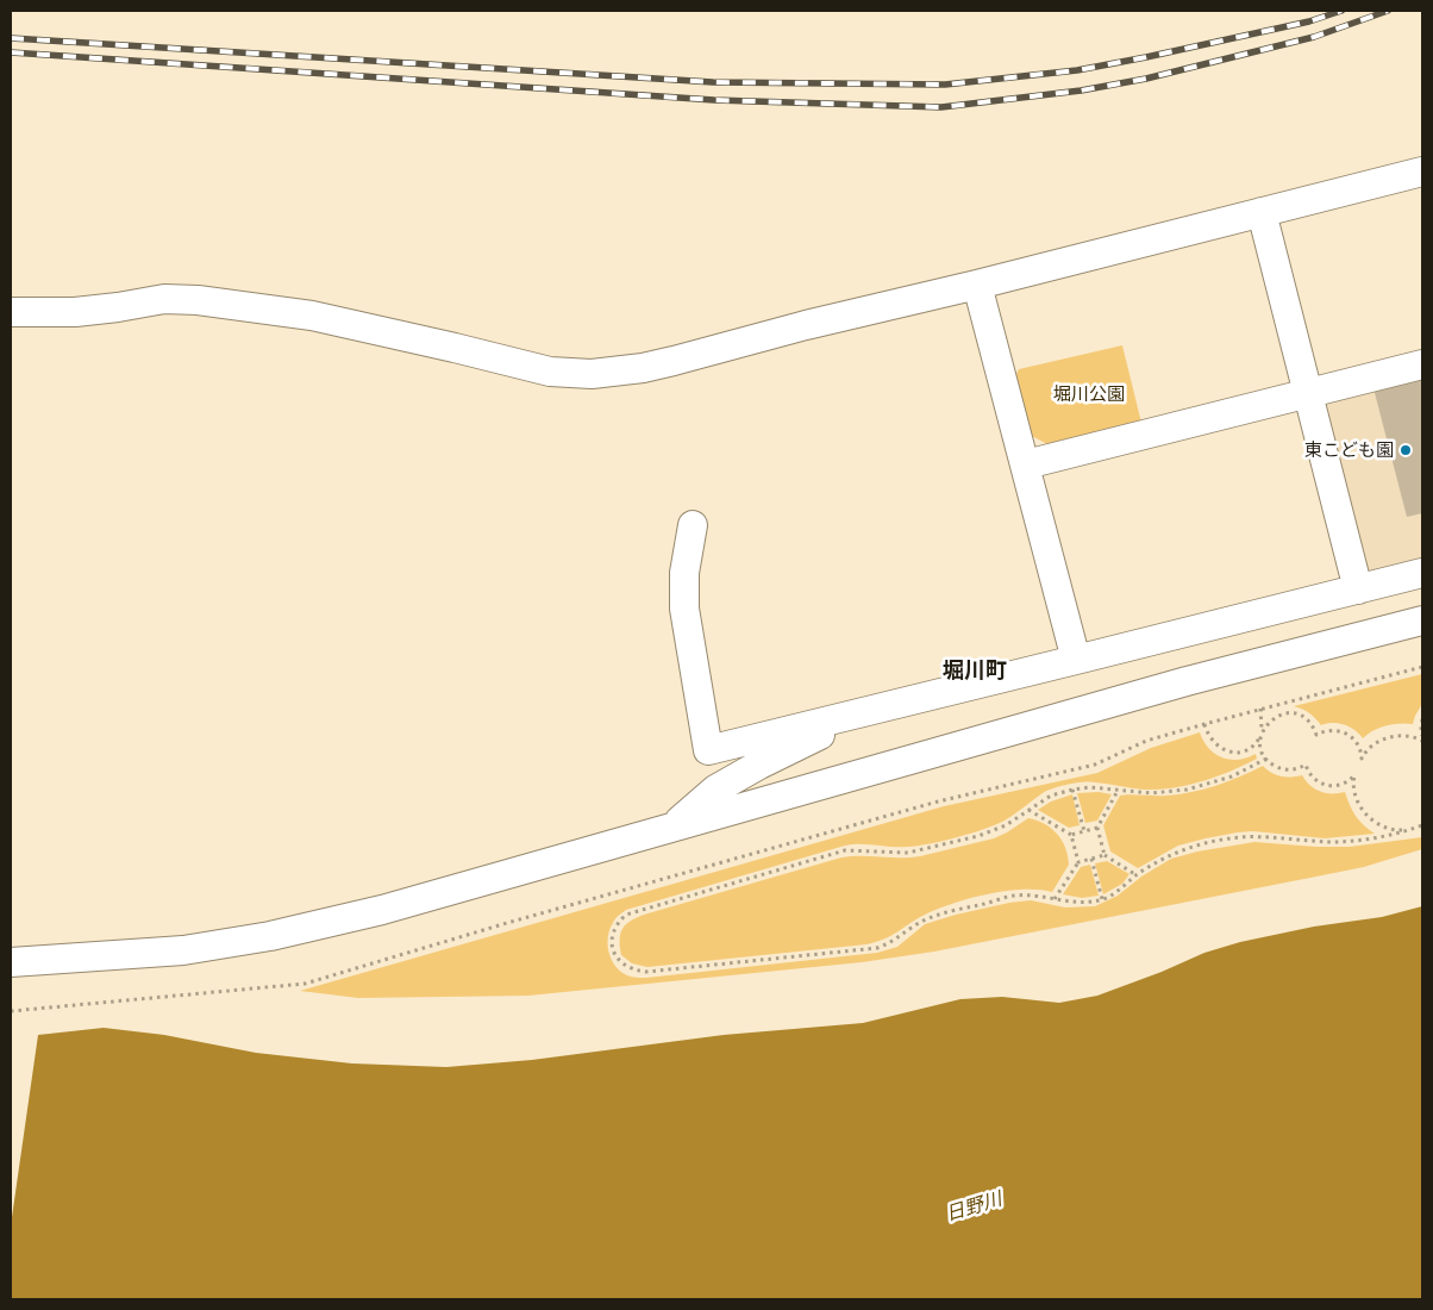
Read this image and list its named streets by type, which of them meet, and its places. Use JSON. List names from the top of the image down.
{
  "districts": ["堀川町"],
  "water": ["日野川"],
  "parks": ["堀川公園"],
  "places": ["東こども園"]
}
